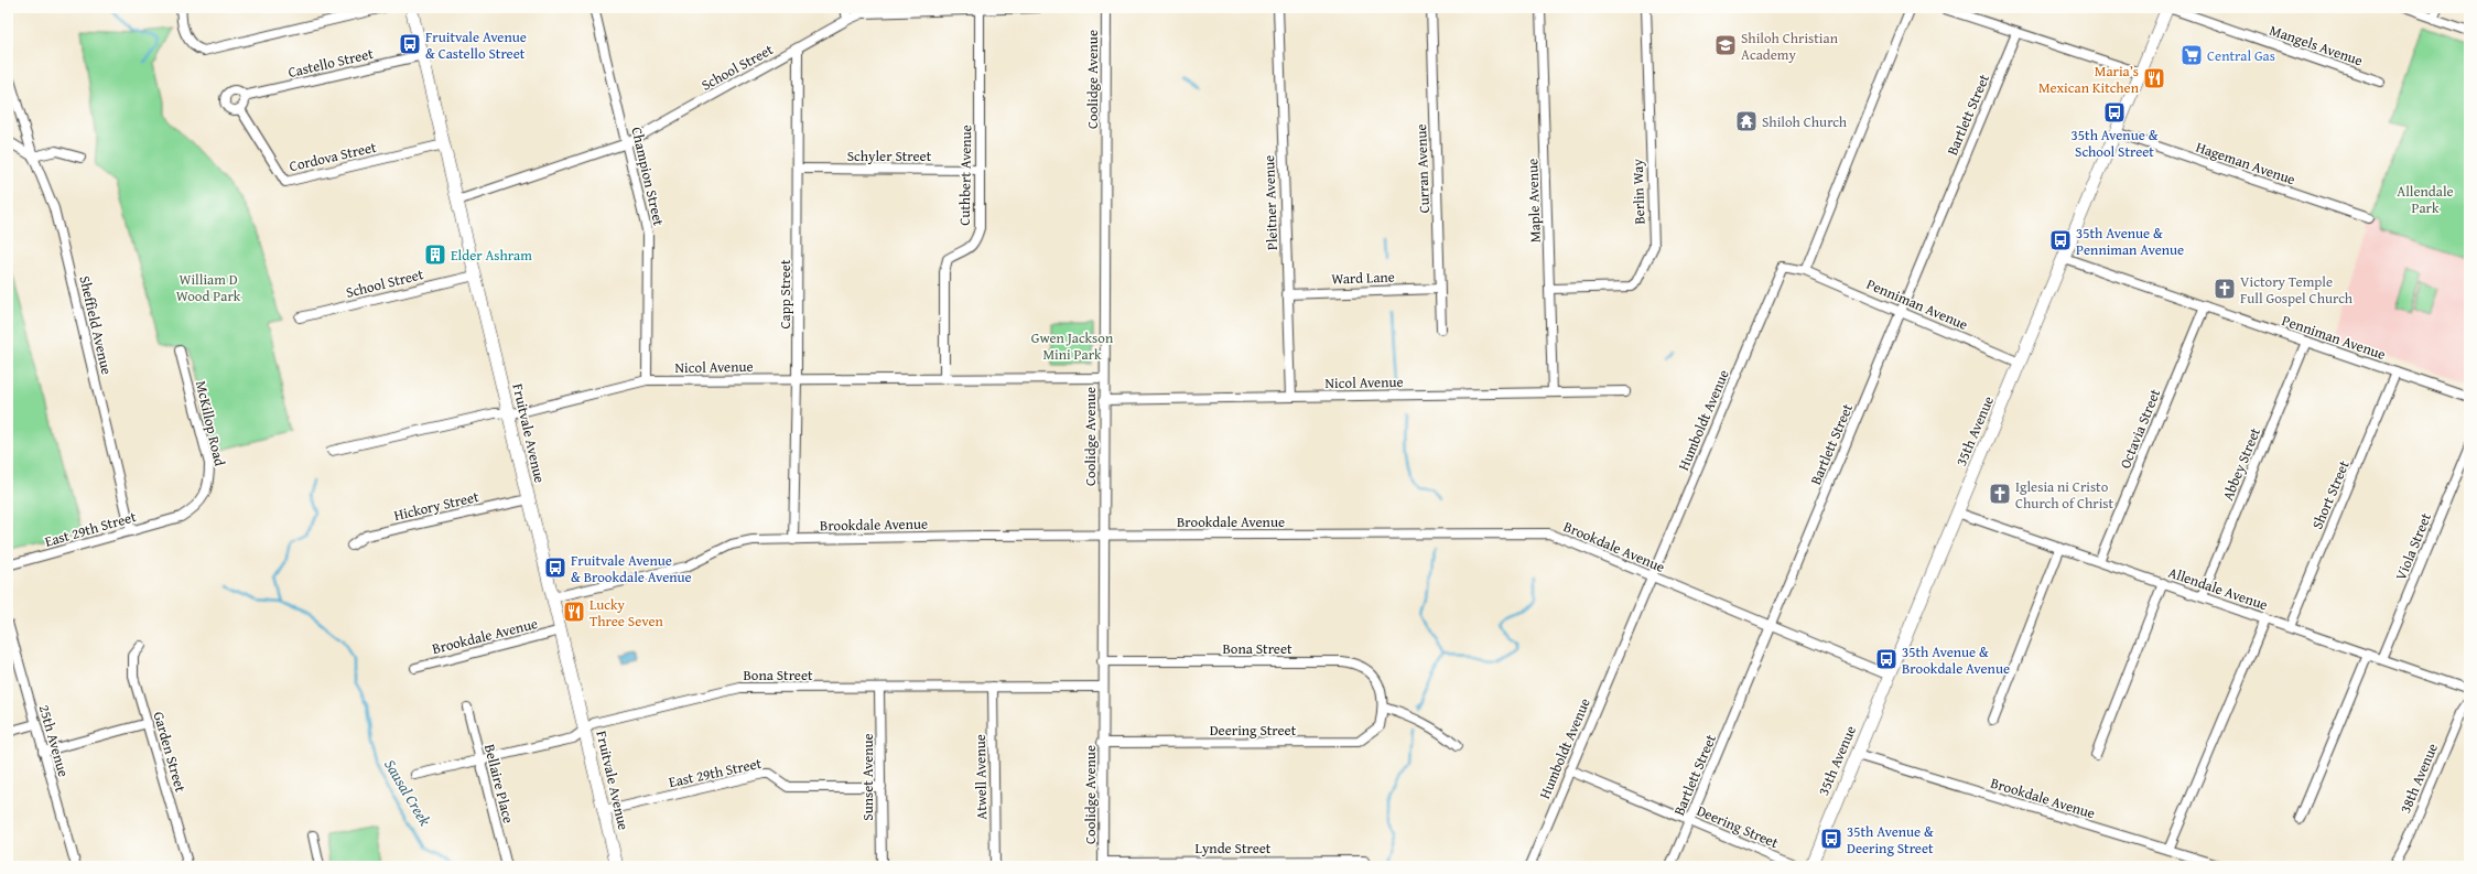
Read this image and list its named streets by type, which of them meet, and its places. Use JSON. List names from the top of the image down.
{
  "streets": {
    "main road": ["35th Avenue", "Fruitvale Avenue"],
    "street": [
      "Mangels Avenue",
      "Castello Street",
      "School Street",
      "Coolidge Avenue",
      "Bartlett Street",
      "Schyler Street",
      "Cordova Street",
      "Hageman Avenue",
      "Curran Avenue",
      "Cuthbert Avenue",
      "Champion Street",
      "Berlin Way",
      "Maple Avenue",
      "Pleitner Avenue",
      "Ward Lane",
      "Capp Street",
      "Penniman Avenue",
      "Sheffield Avenue",
      "Nicol Avenue",
      "Humboldt Avenue",
      "McKillop Road",
      "Octavia Street",
      "Abbey Street",
      "Short Street",
      "Hickory Street",
      "Brookdale Avenue",
      "East 29th Street",
      "Viola Street",
      "Allendale Avenue",
      "Bona Street",
      "Deering Street",
      "25th Avenue",
      "Garden Street",
      "Sunset Avenue",
      "Atwell Avenue",
      "38th Avenue",
      "Bellaire Place",
      "Lynde Street"
    ]
  },
  "crossings": [
    ["Mangels Avenue", "35th Avenue"],
    ["Castello Street", "Cordova Street"],
    ["Castello Street", "Fruitvale Avenue"],
    ["School Street", "Cuthbert Avenue"],
    ["School Street", "Champion Street"],
    ["School Street", "Capp Street"],
    ["School Street", "Fruitvale Avenue"],
    ["Coolidge Avenue", "Nicol Avenue"],
    ["Coolidge Avenue", "Brookdale Avenue"],
    ["Coolidge Avenue", "Bona Street"],
    ["Coolidge Avenue", "Deering Street"],
    ["Coolidge Avenue", "Lynde Street"],
    ["Bartlett Street", "Penniman Avenue"],
    ["Bartlett Street", "Brookdale Avenue"],
    ["Bartlett Street", "Deering Street"],
    ["Schyler Street", "Cuthbert Avenue"],
    ["Schyler Street", "Capp Street"],
    ["Cordova Street", "Fruitvale Avenue"],
    ["Hageman Avenue", "35th Avenue"],
    ["Curran Avenue", "Ward Lane"],
    ["Cuthbert Avenue", "Nicol Avenue"],
    ["Champion Street", "Nicol Avenue"],
    ["Berlin Way", "Maple Avenue"],
    ["Maple Avenue", "Nicol Avenue"],
    ["Pleitner Avenue", "Ward Lane"],
    ["Pleitner Avenue", "Nicol Avenue"],
    ["Capp Street", "Nicol Avenue"],
    ["Capp Street", "Brookdale Avenue"],
    ["Penniman Avenue", "Humboldt Avenue"],
    ["Penniman Avenue", "Octavia Street"],
    ["Penniman Avenue", "35th Avenue"],
    ["Penniman Avenue", "Abbey Street"],
    ["Penniman Avenue", "Short Street"],
    ["Sheffield Avenue", "East 29th Street"],
    ["Nicol Avenue", "Fruitvale Avenue"],
    ["Humboldt Avenue", "Brookdale Avenue"],
    ["Humboldt Avenue", "Deering Street"],
    ["McKillop Road", "East 29th Street"],
    ["Octavia Street", "Allendale Avenue"],
    ["35th Avenue", "Brookdale Avenue"],
    ["35th Avenue", "Allendale Avenue"],
    ["Fruitvale Avenue", "Hickory Street"],
    ["Fruitvale Avenue", "Brookdale Avenue"],
    ["Fruitvale Avenue", "East 29th Street"],
    ["Fruitvale Avenue", "Bona Street"],
    ["Abbey Street", "Allendale Avenue"],
    ["Short Street", "Allendale Avenue"],
    ["East 29th Street", "Sunset Avenue"],
    ["Viola Street", "Allendale Avenue"],
    ["Bona Street", "Deering Street"],
    ["Bona Street", "Sunset Avenue"],
    ["Bona Street", "Atwell Avenue"],
    ["Bona Street", "Bellaire Place"]
  ],
  "water": ["Sausal Creek"],
  "parks": ["Allendale Park", "William D Wood Park", "Gwen Jackson Mini Park"],
  "places": {
    "bus stop": [
      "Fruitvale Avenue & Castello Street",
      "35th Avenue & School Street",
      "35th Avenue & Penniman Avenue",
      "Fruitvale Avenue & Brookdale Avenue",
      "35th Avenue & Brookdale Avenue",
      "35th Avenue & Deering Street"
    ],
    "school or university": ["Shiloh Christian Academy"],
    "supermarket": ["Central Gas"],
    "restaurant": ["Maria’s Mexican Kitchen", "Lucky Three Seven"],
    "temple": ["Shiloh Church"],
    "building": ["Elder Ashram"],
    "church": ["Victory Temple Full Gospel Church", "Iglesia ni Cristo Church of Christ"]
  }
}
